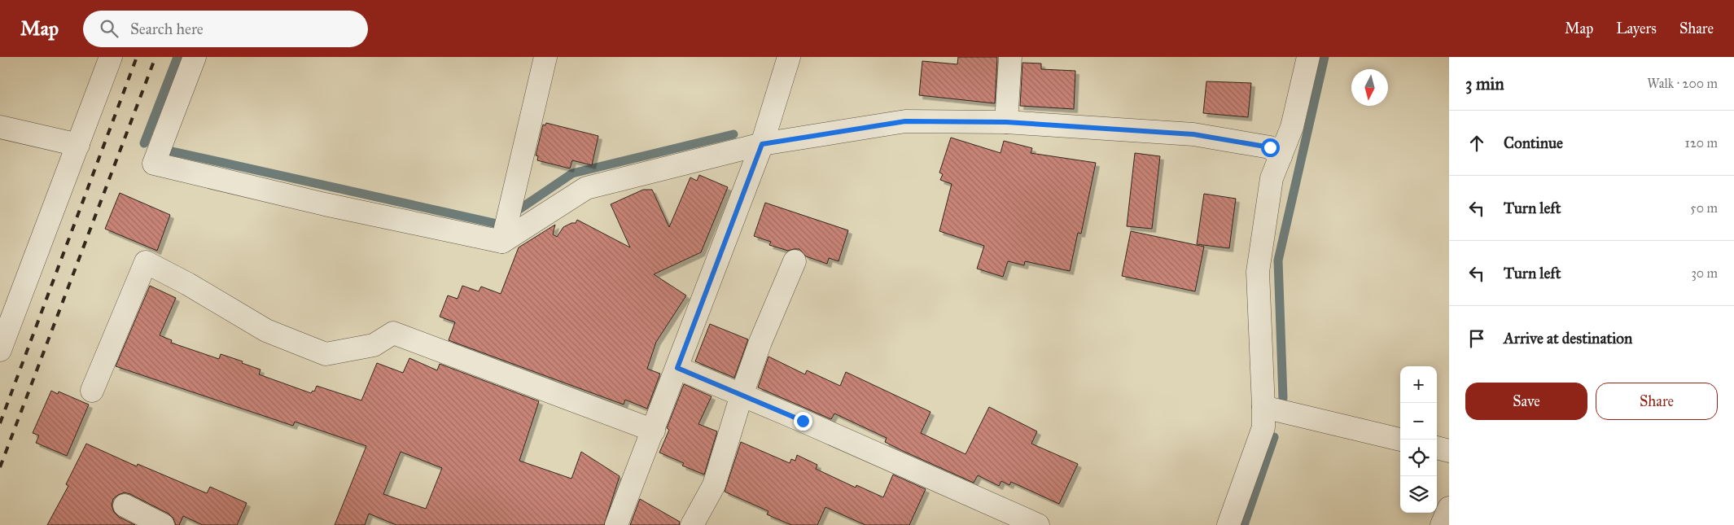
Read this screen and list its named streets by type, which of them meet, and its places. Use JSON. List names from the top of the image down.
{
  "north": "bottom",
  "page": {
    "header": "Map",
    "search": "Search here",
    "nav": ["Map", "Layers", "Share"],
    "heading": ["3 min", "Walk · 200 m"],
    "list": [
      ["Continue", "120 m"],
      ["Turn left", "50 m"],
      ["Turn left", "30 m"],
      "Arrive at destination"
    ],
    "map_buttons": ["+", "−"],
    "buttons": ["Save", "Share"]
  }
}
